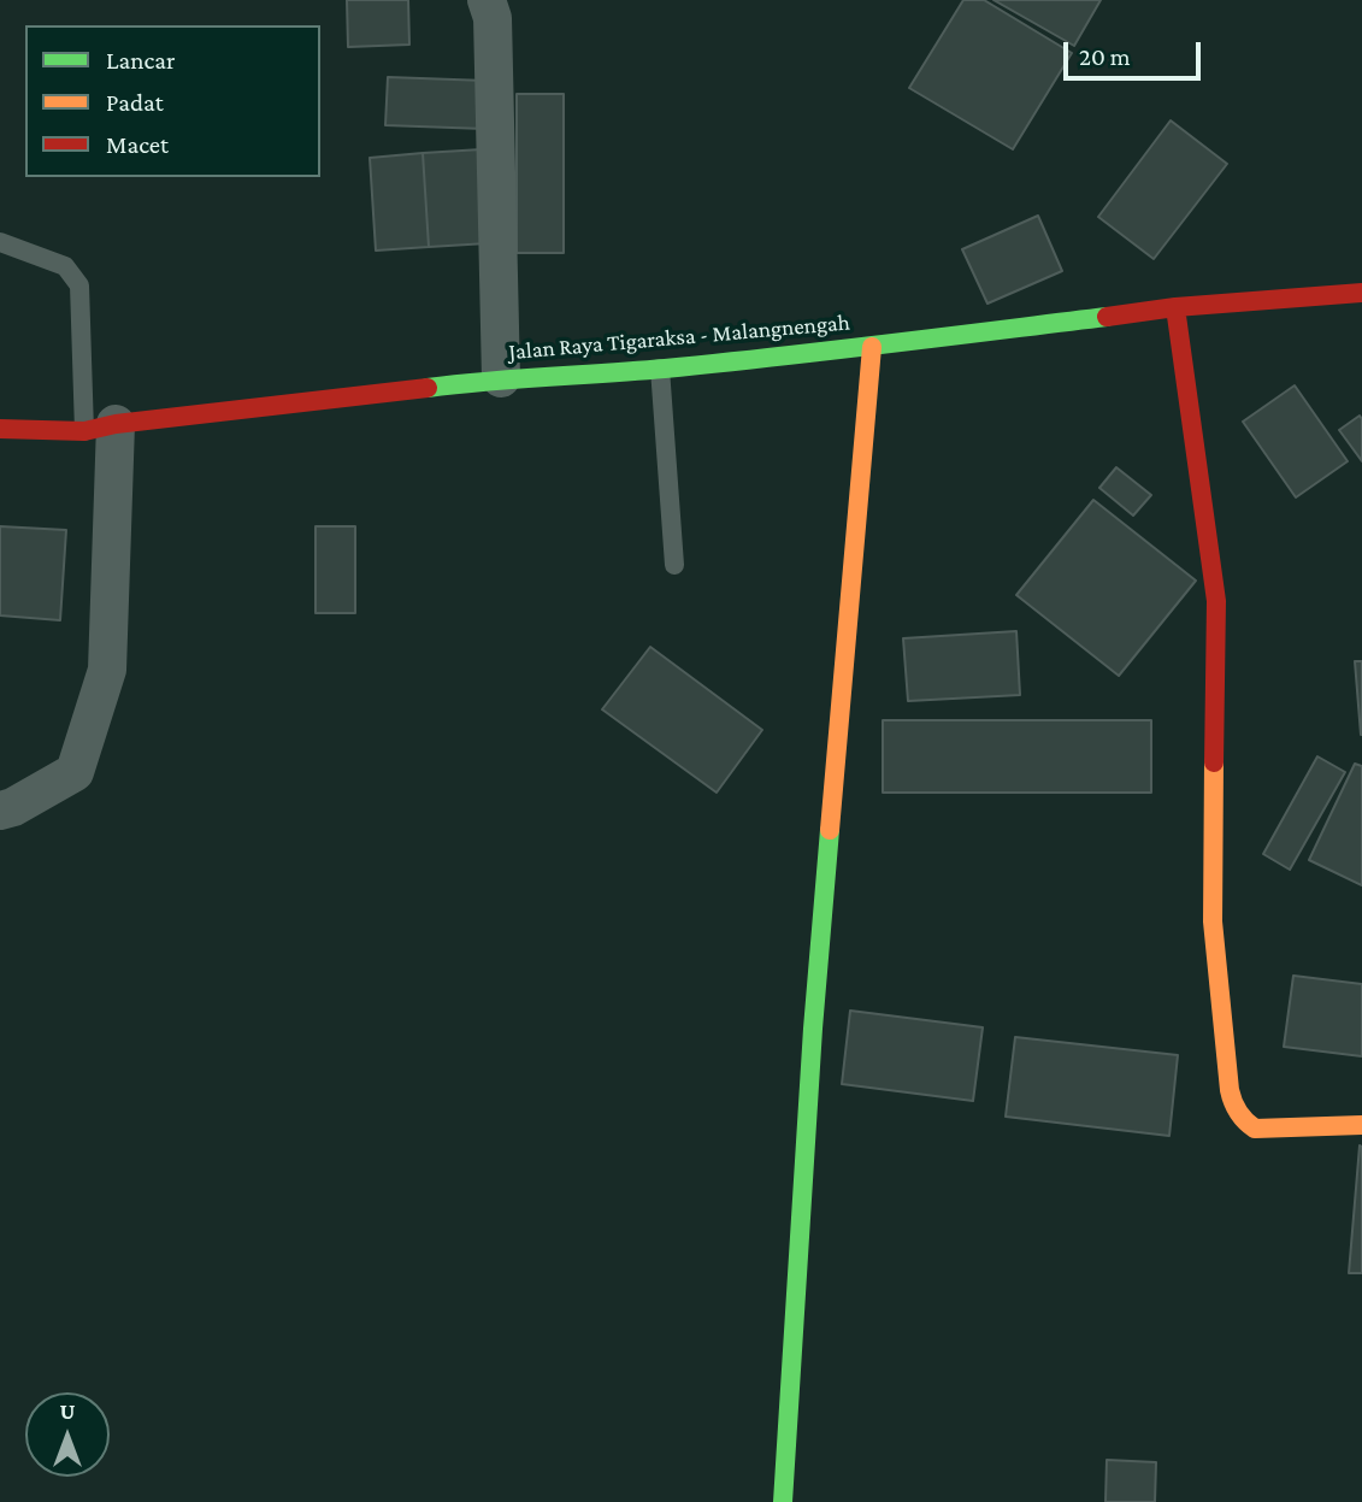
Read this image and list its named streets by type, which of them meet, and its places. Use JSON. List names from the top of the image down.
{
  "streets": {
    "street": ["Jalan Raya Tigaraksa - Malangnengah"]
  },
  "legend": ["Lancar", "Padat", "Macet"],
  "scale_bar": "20 m",
  "north": "top"
}
